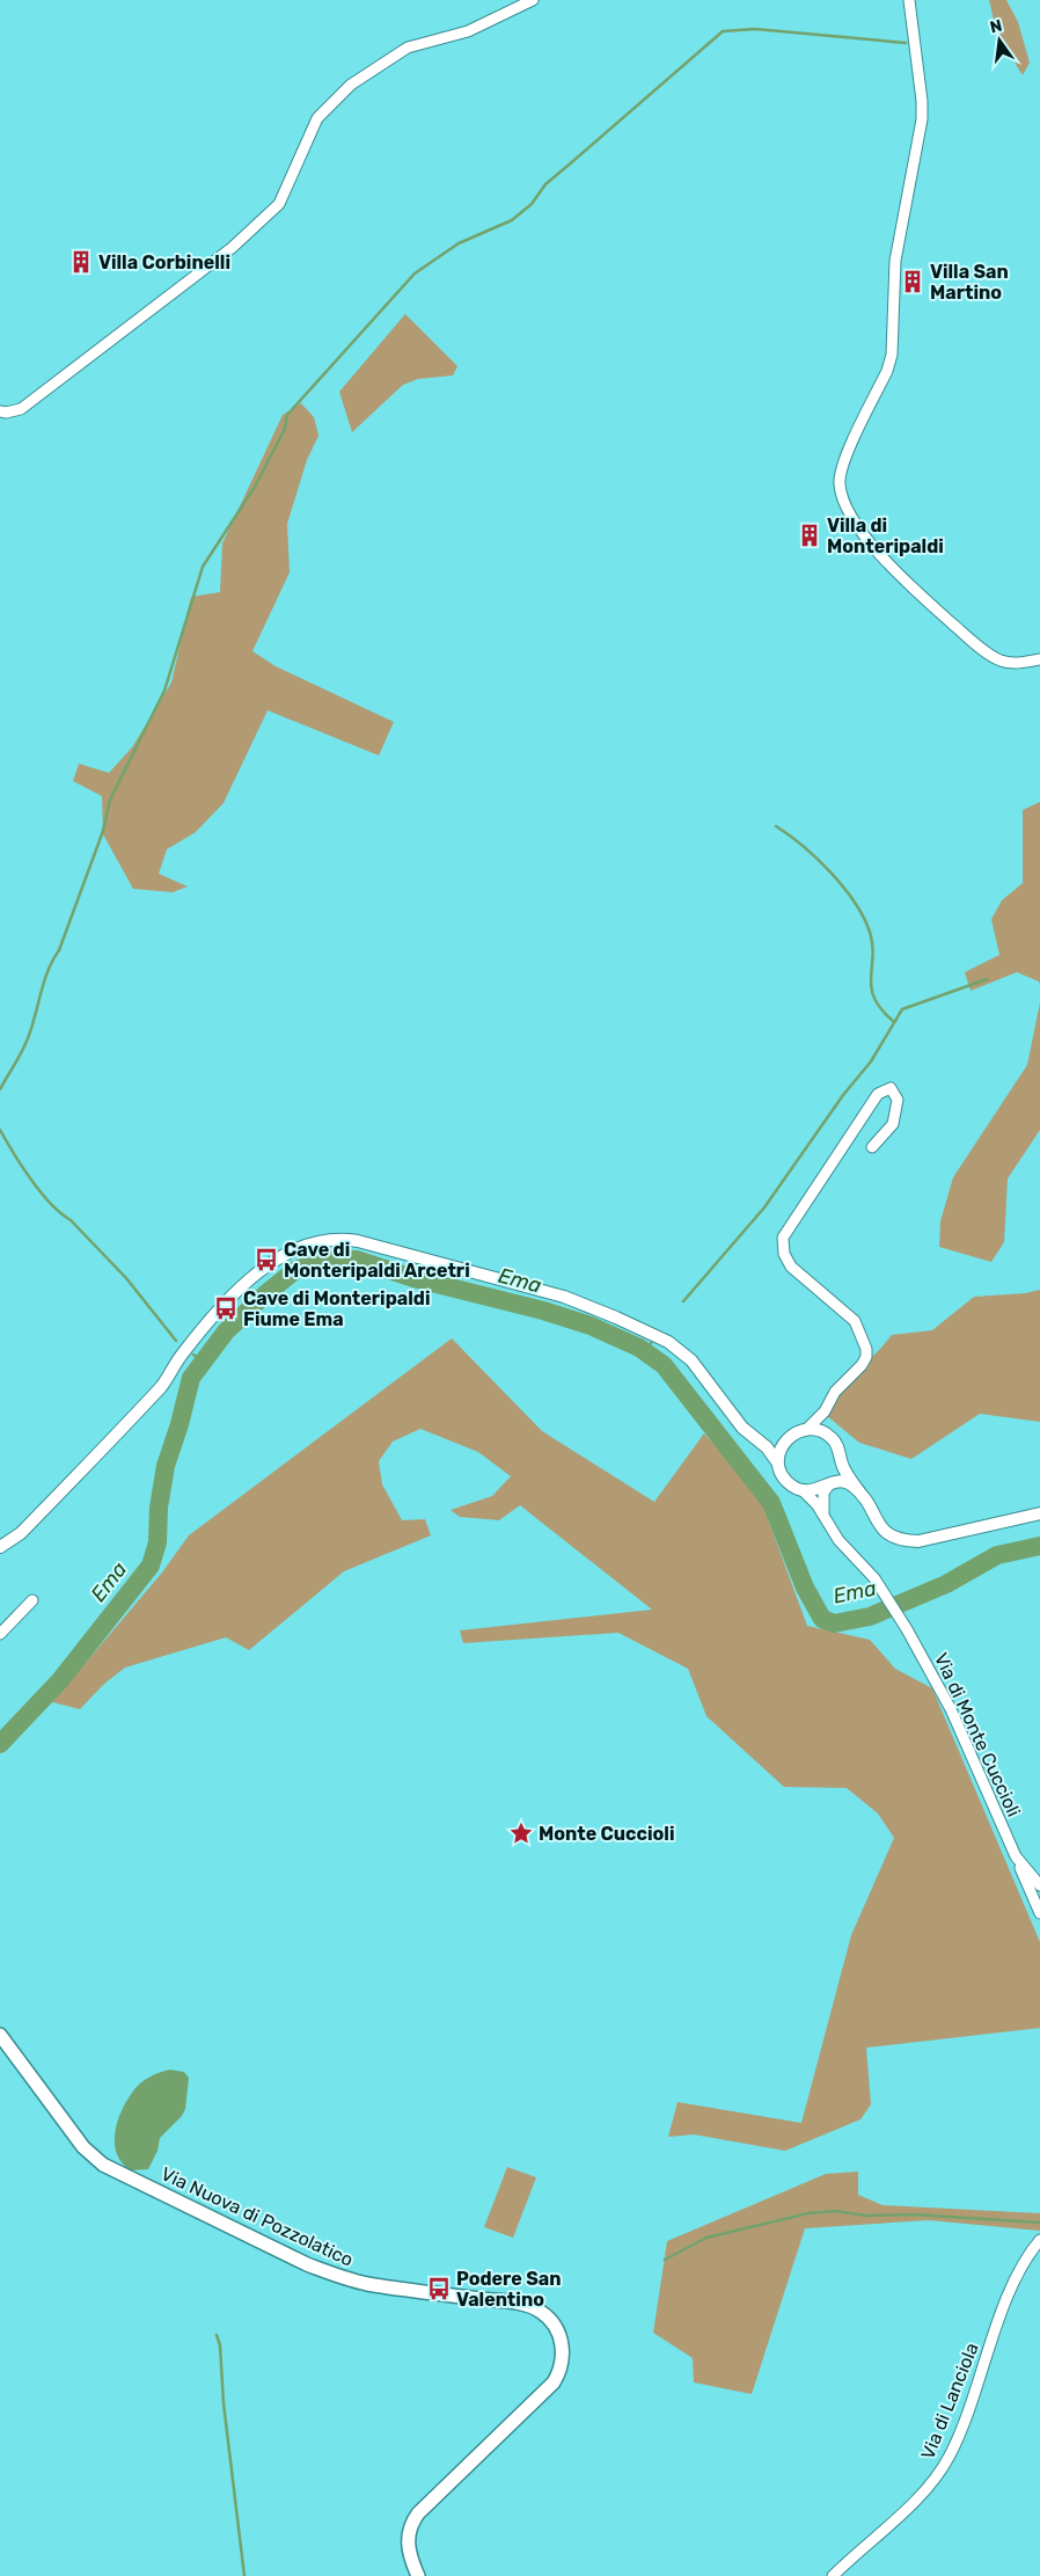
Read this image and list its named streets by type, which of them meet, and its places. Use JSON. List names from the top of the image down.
{
  "streets": {
    "main road": ["Via Nuova di Pozzolatico"],
    "street": ["Via di Monte Cuccioli", "Via di Lanciola"]
  },
  "water": ["Ema"],
  "places": {
    "building": ["Villa Corbinelli", "Villa San Martino", "Villa di Monteripaldi"],
    "bus stop": ["Cave di Monteripaldi Arcetri", "Cave di Monteripaldi Fiume Ema", "Podere San Valentino"],
    "place": ["Monte Cuccioli"]
  },
  "north": "top"
}
